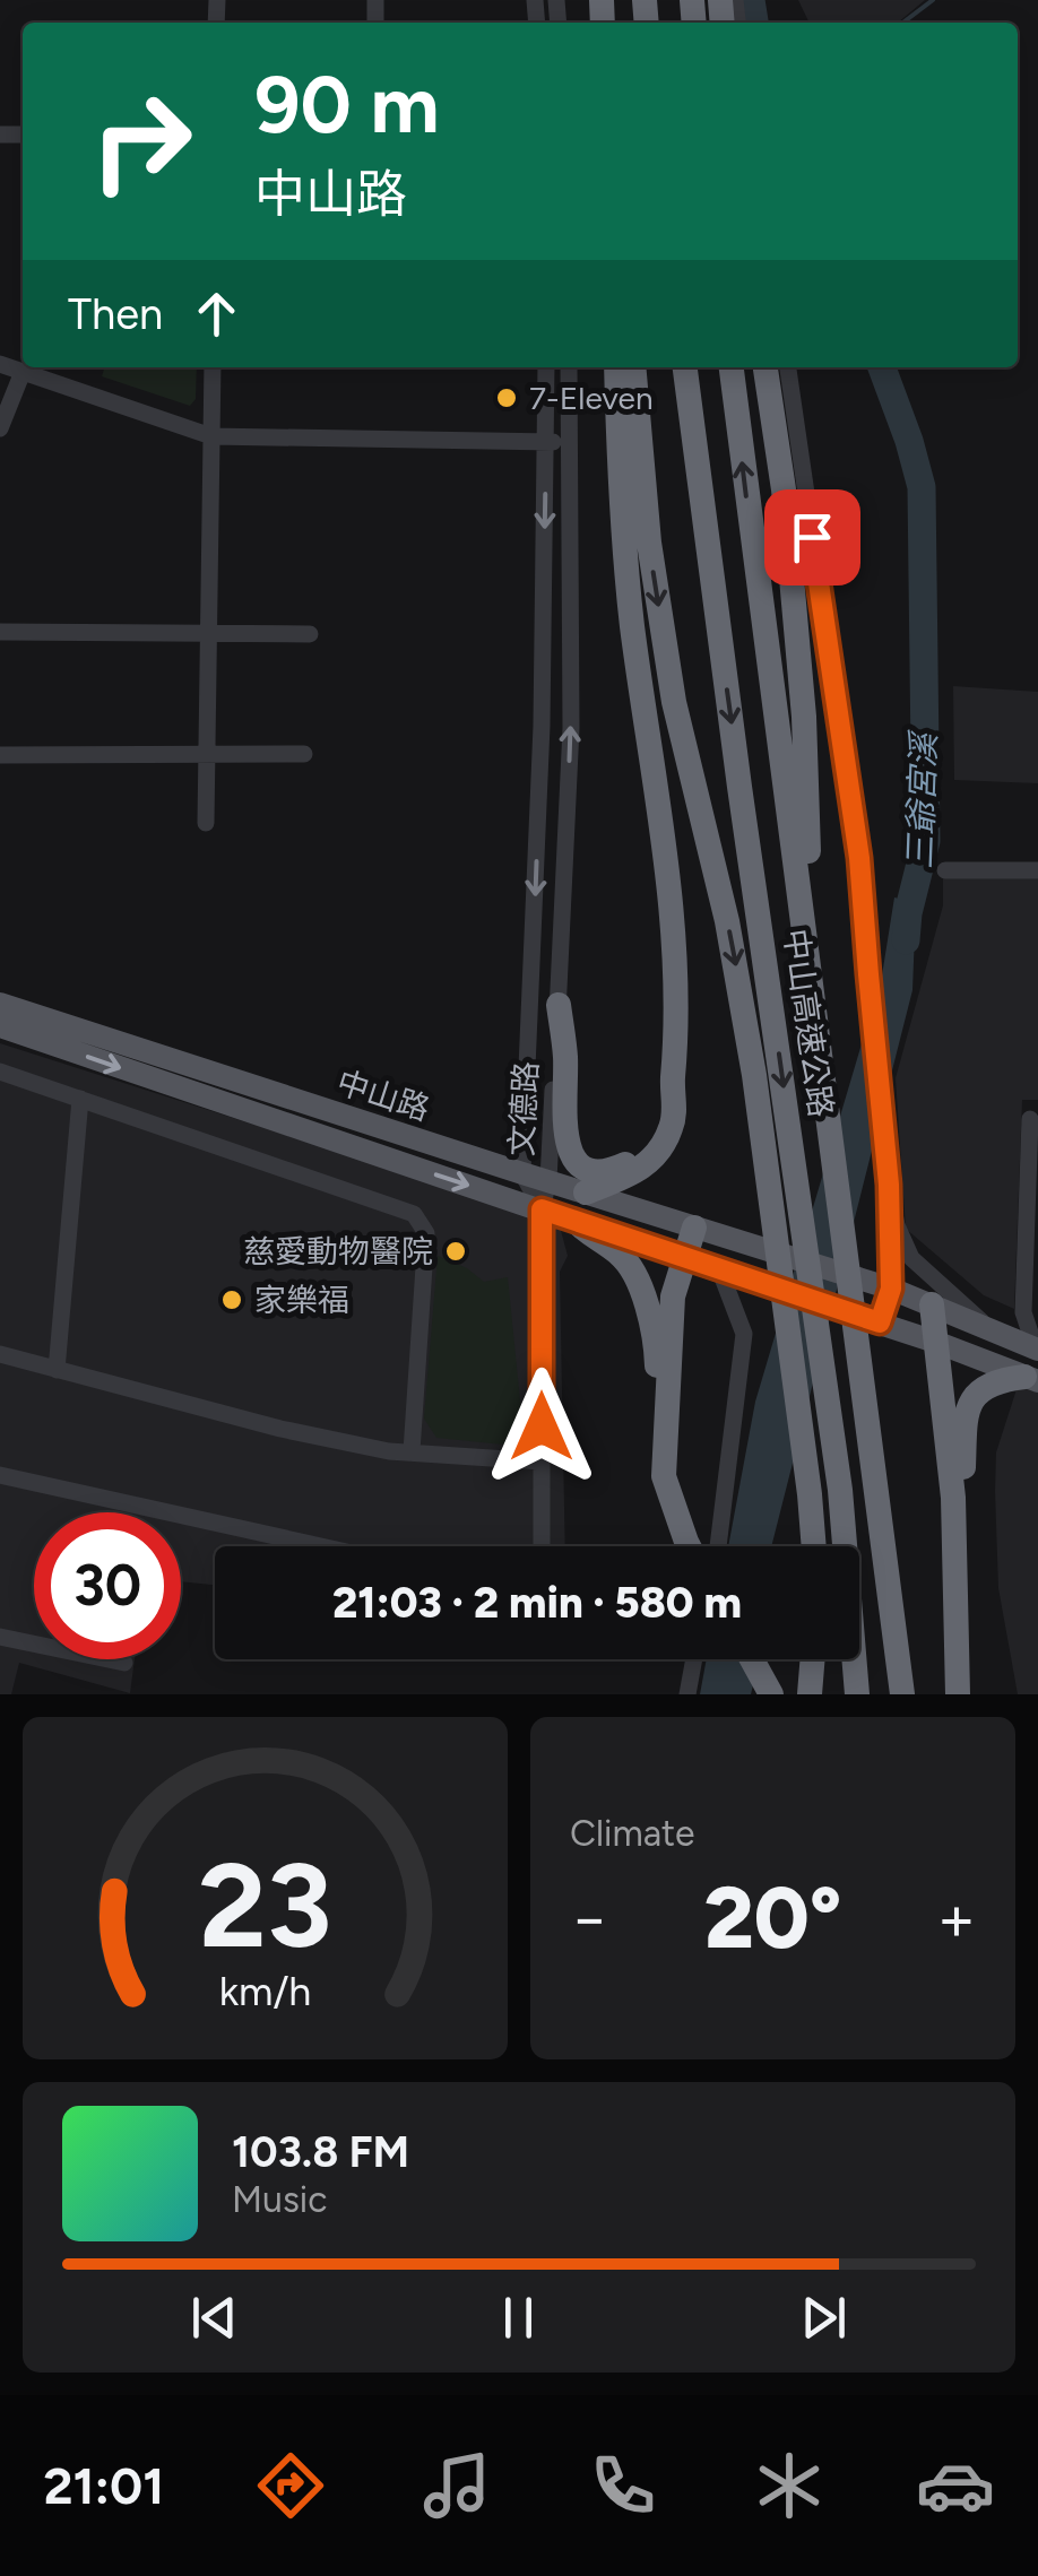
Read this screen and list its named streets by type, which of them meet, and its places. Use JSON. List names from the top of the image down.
{
  "streets": {
    "highway": ["中山高速公路"],
    "main road": ["中山路"],
    "street": ["文德路"]
  },
  "crossings": [
    ["中山路", "文德路"]
  ],
  "water": ["三爺宮溪"],
  "places": ["7-Eleven", "慈愛動物醫院", "家樂福"],
  "page": {
    "turn": ["90 m", "中山路"],
    "then": "Then",
    "limit": "30",
    "trip": "21:03 · 2 min · 580 m",
    "tile": "Climate",
    "heat": ["−", "20°", "+"],
    "song": ["103.8 FM", "Music"],
    "tabs": "21:01",
    "gauge": ["23", "km/h"]
  }
}
